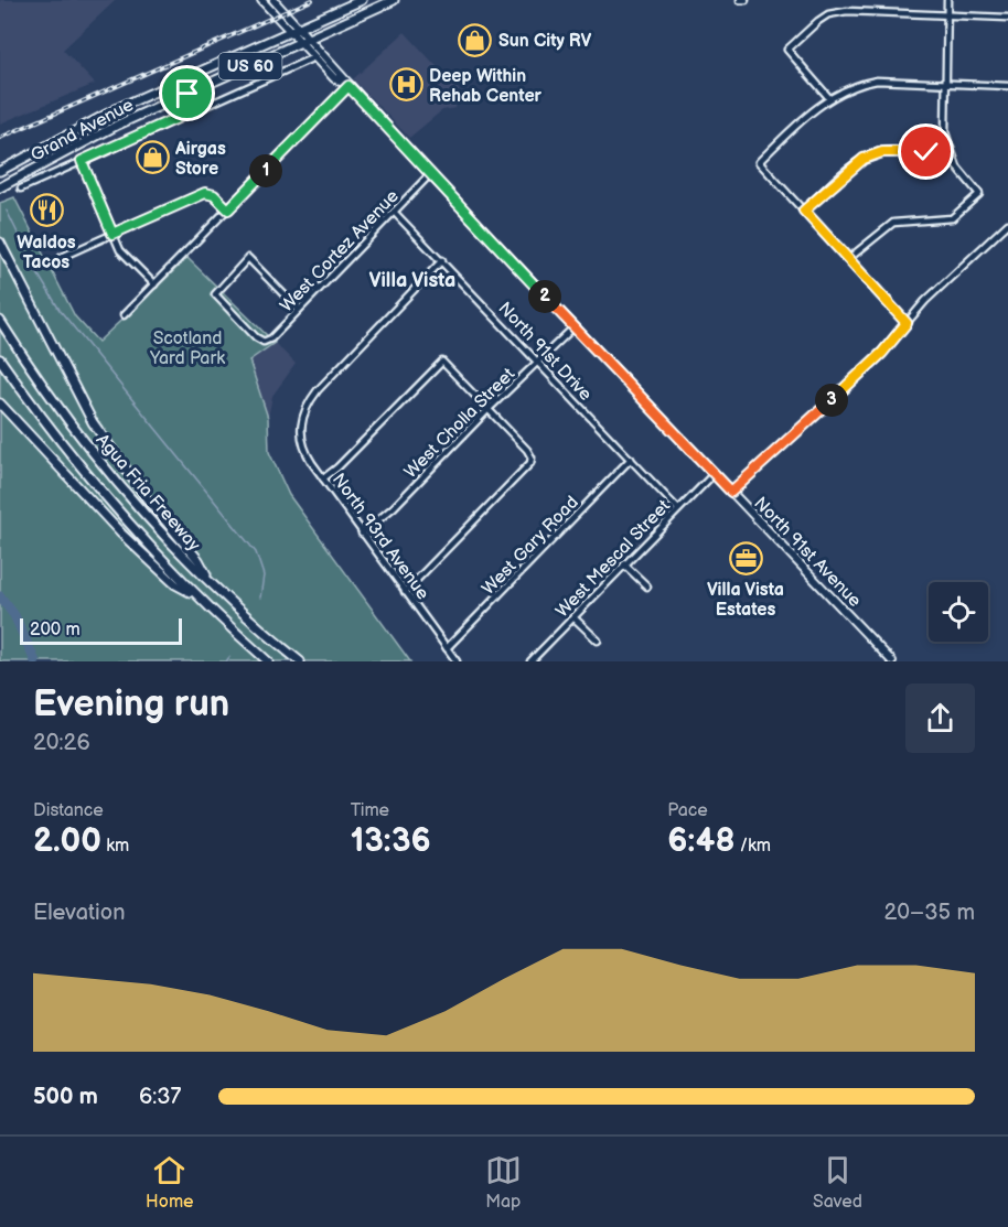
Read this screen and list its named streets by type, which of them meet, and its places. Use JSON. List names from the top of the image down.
{
  "streets": {
    "highway": ["US 60", "Grand Avenue", "Agua Fria Freeway"],
    "main road": ["North 91st Avenue"],
    "street": [
      "West Cortez Avenue",
      "North 91st Drive",
      "West Cholla Street",
      "North 93rd Avenue",
      "West Gary Road",
      "West Mescal Street"
    ]
  },
  "crossings": [
    ["Grand Avenue", "North 91st Avenue"],
    ["West Cortez Avenue", "North 91st Drive"],
    ["West Cortez Avenue", "North 91st Avenue"],
    ["North 91st Drive", "West Cholla Street"],
    ["North 91st Drive", "North 93rd Avenue"],
    ["North 91st Drive", "West Gary Road"],
    ["North 91st Drive", "West Mescal Street"],
    ["West Cholla Street", "North 93rd Avenue"],
    ["West Cholla Street", "North 91st Avenue"],
    ["North 93rd Avenue", "West Gary Road"],
    ["North 91st Avenue", "West Mescal Street"]
  ],
  "districts": ["Villa Vista"],
  "parks": ["Scotland Yard Park"],
  "places": {
    "shop": ["Sun City RV", "Airgas Store"],
    "hospital": ["Deep Within Rehab Center"],
    "restaurant": ["Waldos Tacos"],
    "office": ["Villa Vista Estates"]
  },
  "scale_bar": "200 m",
  "page": {
    "pins": ["1", "2", "3"],
    "scale": "200 m",
    "heading": ["Evening run", "20:26"],
    "stats": [
      ["Distance", "2.00 km"],
      ["Time", "13:36"],
      ["Pace", "6:48 /km"]
    ],
    "chart": ["Elevation", "20–35 m"],
    "list": [
      {
        "name": "500 m",
        "note": "6:37"
      }
    ],
    "tabs": ["Home", "Map", "Saved"]
  }
}
